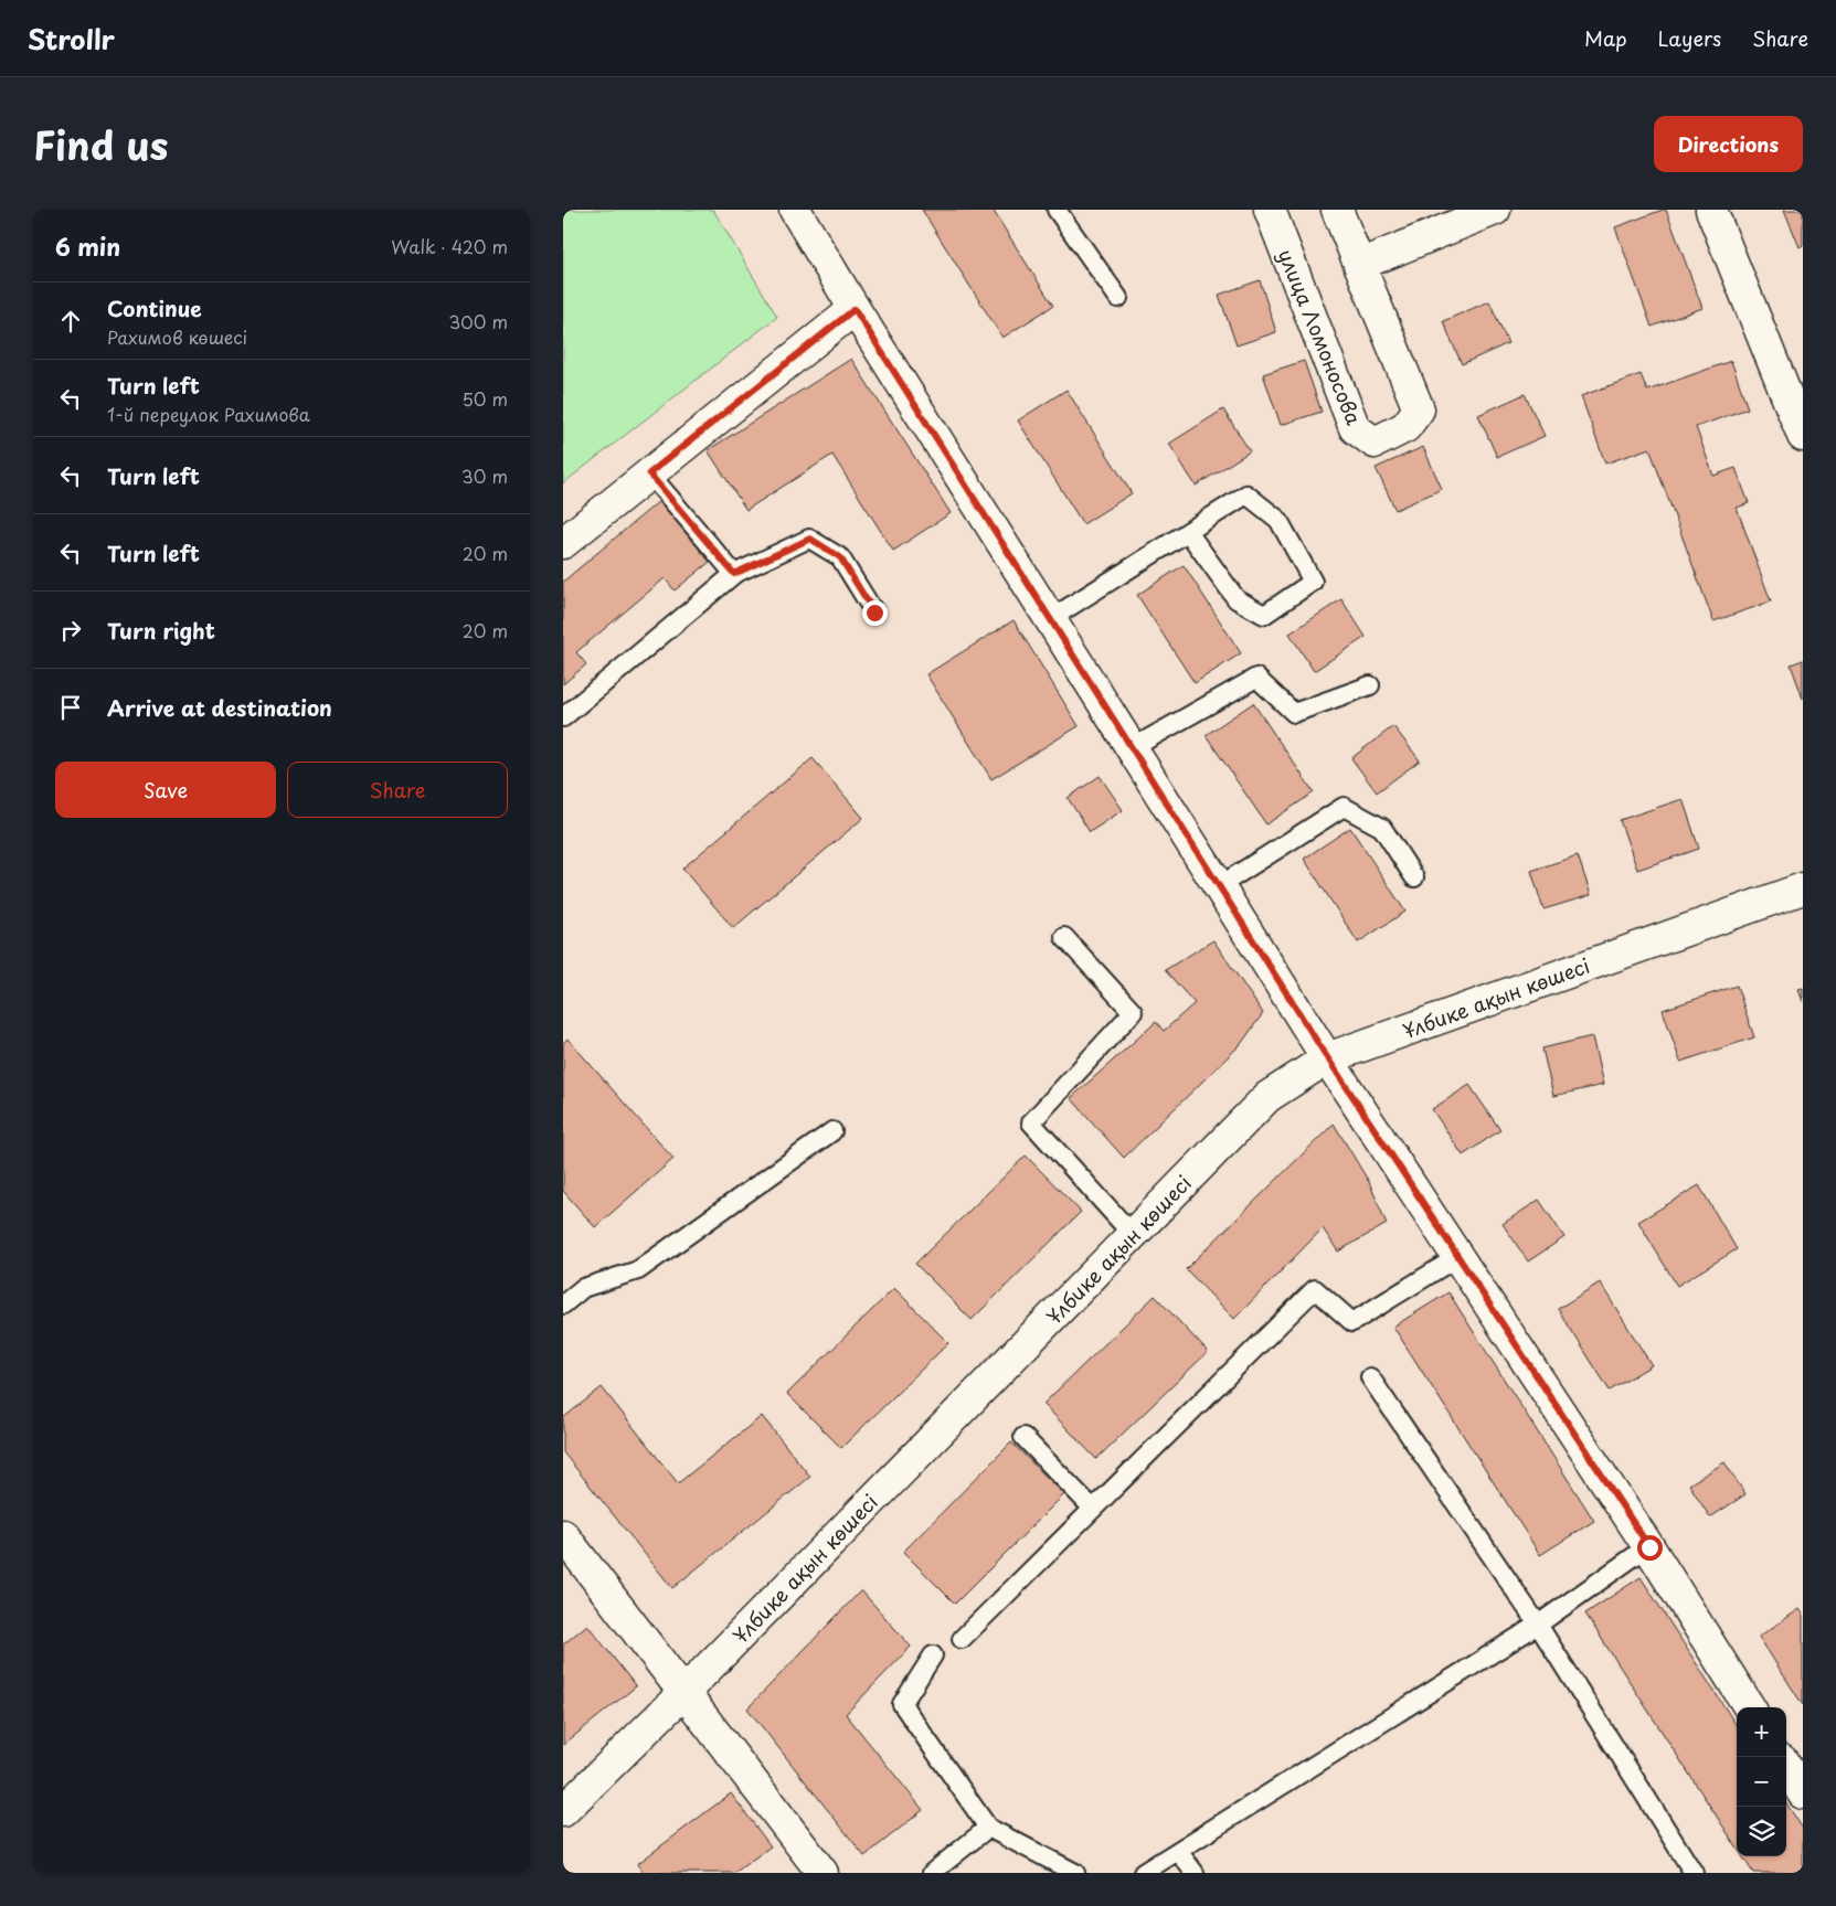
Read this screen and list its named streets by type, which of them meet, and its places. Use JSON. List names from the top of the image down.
{
  "streets": {
    "street": ["улица Ломоносова", "Ұлбике ақын көшесі"]
  },
  "page": {
    "header": "Strollr",
    "nav": ["Map", "Layers", "Share"],
    "title": "Find us",
    "buttons": [
      "Directions",
      ["Save", "Share"]
    ],
    "heading": ["6 min", "Walk · 420 m"],
    "list": [
      ["Continue", "Рахимов көшесі", "300 m"],
      ["Turn left", "1-й переулок Рахимова", "50 m"],
      ["Turn left", "30 m"],
      ["Turn left", "20 m"],
      ["Turn right", "20 m"],
      "Arrive at destination"
    ],
    "map_buttons": ["+", "−"]
  }
}
